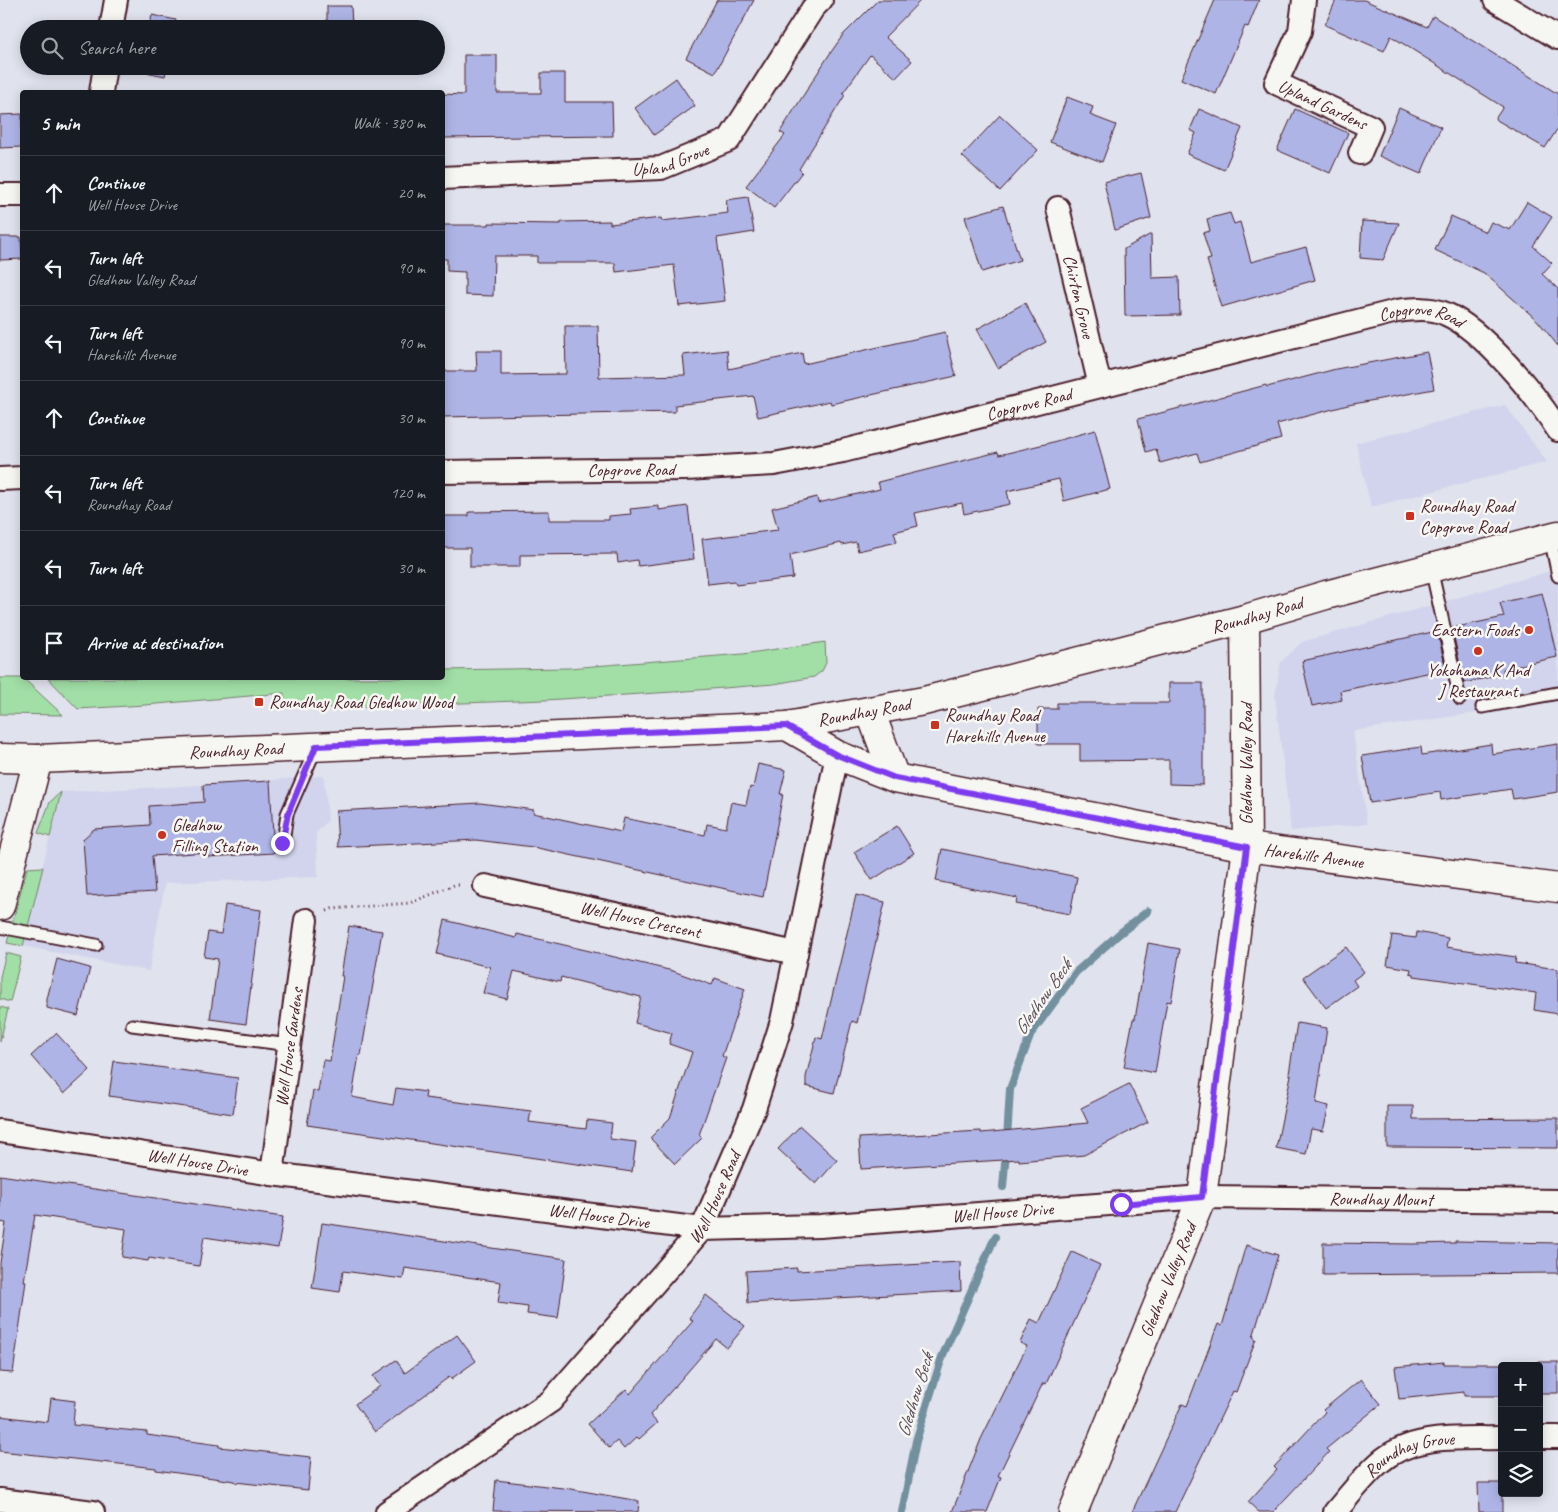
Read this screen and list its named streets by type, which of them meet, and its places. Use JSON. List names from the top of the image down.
{
  "streets": {
    "street": [
      "Upland Gardens",
      "Upland Grove",
      "Chirton Grove",
      "Copgrove Road",
      "Roundhay Road",
      "Gledhow Valley Road",
      "Harehills Avenue",
      "Well House Crescent",
      "Well House Gardens",
      "Well House Drive",
      "Well House Road",
      "Roundhay Mount",
      "Roundhay Grove"
    ]
  },
  "crossings": [
    ["Chirton Grove", "Copgrove Road"],
    ["Roundhay Road", "Gledhow Valley Road"],
    ["Roundhay Road", "Harehills Avenue"],
    ["Gledhow Valley Road", "Harehills Avenue"],
    ["Gledhow Valley Road", "Well House Drive"],
    ["Gledhow Valley Road", "Roundhay Mount"],
    ["Harehills Avenue", "Well House Road"],
    ["Well House Crescent", "Well House Road"],
    ["Well House Gardens", "Well House Drive"],
    ["Well House Drive", "Well House Road"],
    ["Well House Drive", "Roundhay Mount"]
  ],
  "water": ["Gledhow Beck"],
  "places": {
    "transit": ["Roundhay Road Copgrove Road", "Roundhay Road Gledhow Wood", "Roundhay Road Harehills Avenue"],
    "other": ["Eastern Foods", "Yokohama K And J Restaurant", "Gledhow Filling Station"]
  },
  "page": {
    "search": "Search here",
    "heading": ["5 min", "Walk · 380 m"],
    "list": [
      ["Continue", "Well House Drive", "20 m"],
      ["Turn left", "Gledhow Valley Road", "90 m"],
      ["Turn left", "Harehills Avenue", "90 m"],
      ["Continue", "30 m"],
      ["Turn left", "Roundhay Road", "120 m"],
      ["Turn left", "30 m"],
      "Arrive at destination"
    ],
    "map_buttons": ["+", "−"]
  }
}
